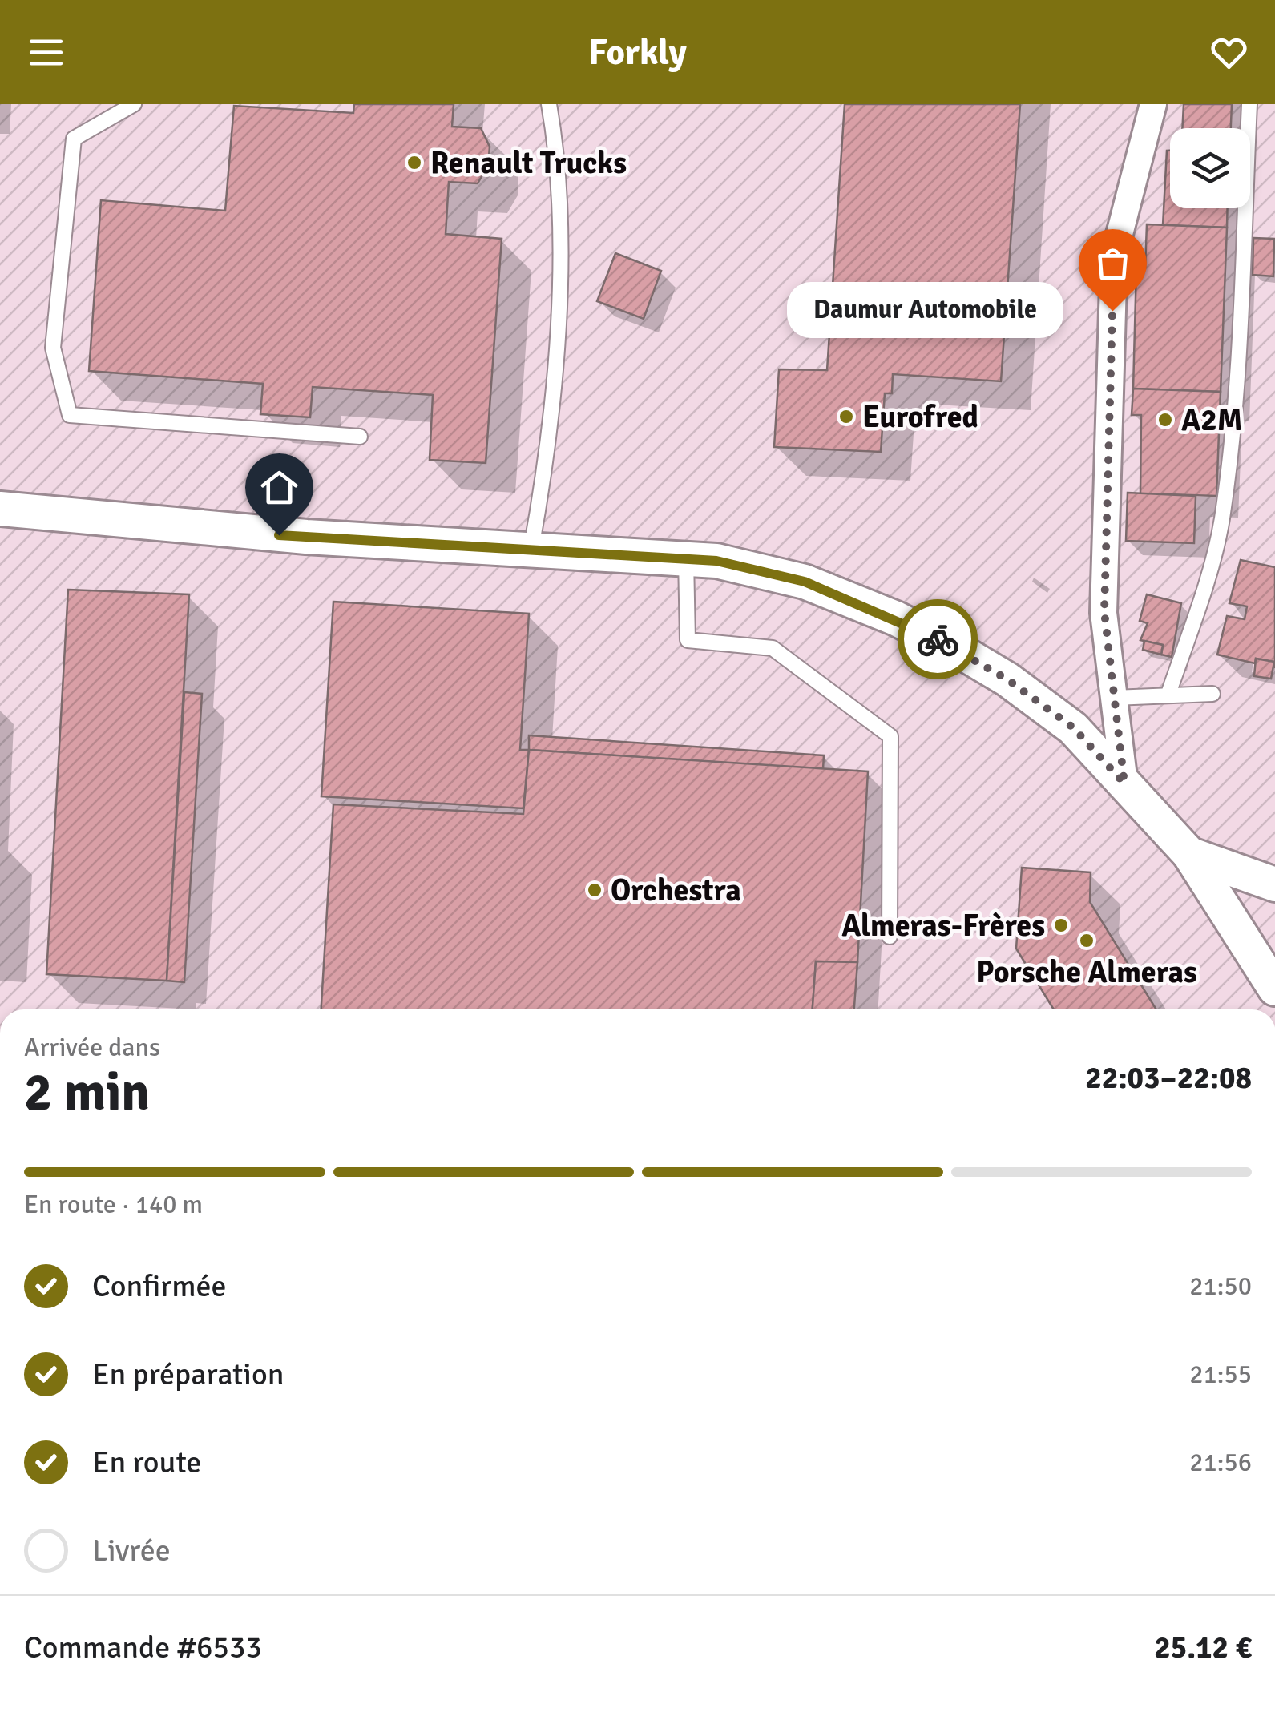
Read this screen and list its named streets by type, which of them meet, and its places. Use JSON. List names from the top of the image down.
{
  "places": [
    "Renault Trucks",
    "Daumur Automobile",
    "Eurofred",
    "A2M",
    "Orchestra",
    "Almeras-Frères",
    "Porsche Almeras"
  ],
  "page": {
    "header": "Forkly",
    "bubble": "Daumur Automobile",
    "heading": ["2 min", "Arrivée dans", "22:03–22:08"],
    "panel": ["Commande #6533", "25.12 €"],
    "bar": "En route · 140 m",
    "list": [
      ["Confirmée", "21:50"],
      ["En préparation", "21:55"],
      ["En route", "21:56"],
      "Livrée"
    ]
  }
}
